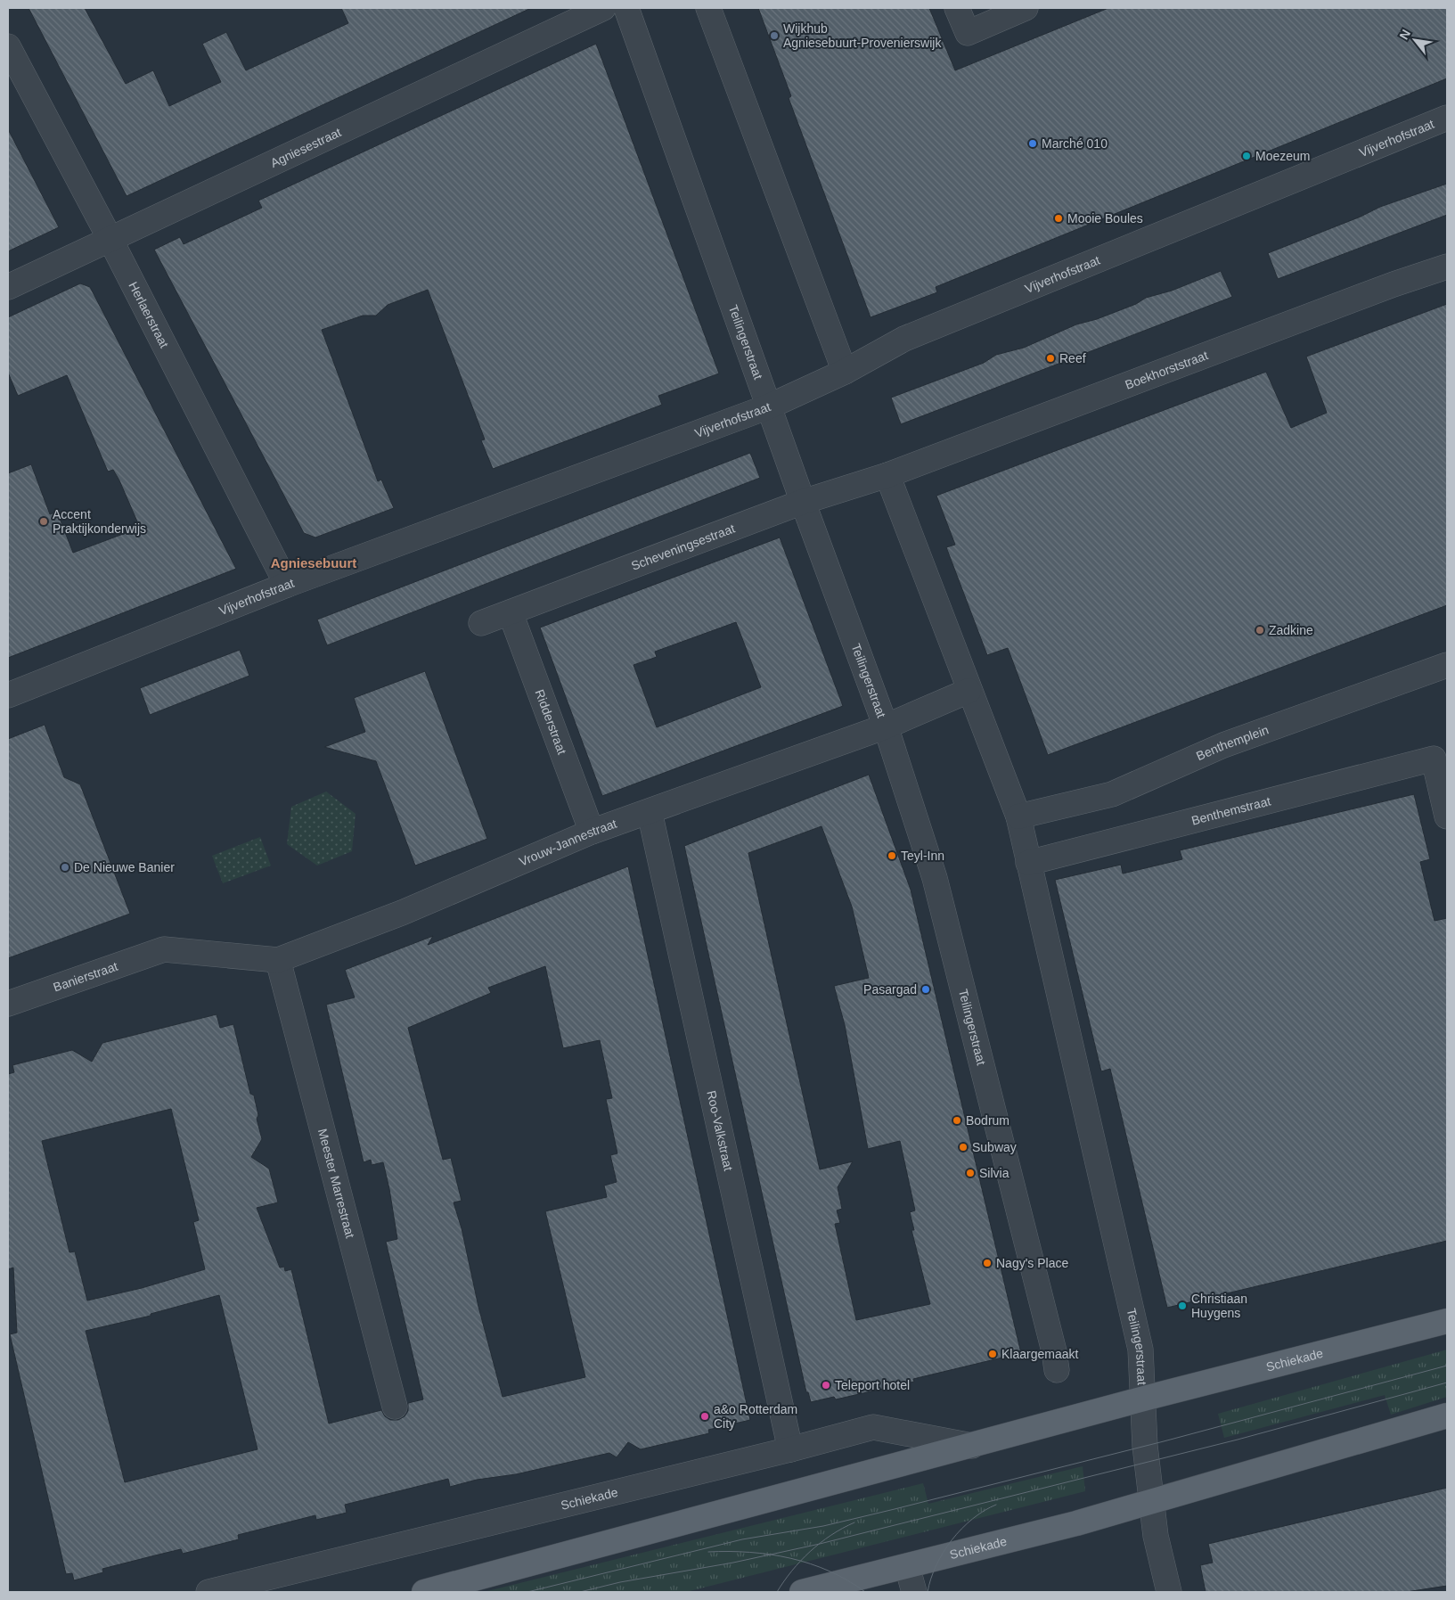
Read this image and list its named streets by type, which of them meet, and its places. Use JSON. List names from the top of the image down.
{
  "streets": {
    "main road": ["Schiekade"],
    "street": [
      "Vijverhofstraat",
      "Agniesestraat",
      "Herlaerstraat",
      "Teilingerstraat",
      "Boekhorststraat",
      "Scheveningsestraat",
      "Ridderstraat",
      "Benthemplein",
      "Benthemstraat",
      "Vrouw-Jannestraat",
      "Banierstraat",
      "Roo-Valkstraat",
      "Meester Marrestraat"
    ]
  },
  "crossings": [
    ["Vijverhofstraat", "Herlaerstraat"],
    ["Vijverhofstraat", "Teilingerstraat"],
    ["Agniesestraat", "Herlaerstraat"],
    ["Teilingerstraat", "Boekhorststraat"],
    ["Teilingerstraat", "Scheveningsestraat"],
    ["Teilingerstraat", "Benthemplein"],
    ["Teilingerstraat", "Benthemstraat"],
    ["Teilingerstraat", "Vrouw-Jannestraat"],
    ["Teilingerstraat", "Schiekade"],
    ["Boekhorststraat", "Scheveningsestraat"],
    ["Scheveningsestraat", "Ridderstraat"],
    ["Ridderstraat", "Vrouw-Jannestraat"],
    ["Vrouw-Jannestraat", "Banierstraat"],
    ["Vrouw-Jannestraat", "Roo-Valkstraat"],
    ["Vrouw-Jannestraat", "Meester Marrestraat"],
    ["Roo-Valkstraat", "Schiekade"]
  ],
  "districts": ["Agniesebuurt"],
  "places": [
    "Wijkhub Agniesebuurt-Provenierswijk",
    "Marché 010",
    "Moezeum",
    "Mooie Boules",
    "Reef",
    "Accent Praktijkonderwijs",
    "Zadkine",
    "Teyl-Inn",
    "De Nieuwe Banier",
    "Pasargad",
    "Bodrum",
    "Subway",
    "Silvia",
    "Nagy's Place",
    "Christiaan Huygens",
    "Klaargemaakt",
    "Teleport hotel",
    "a&o Rotterdam City"
  ],
  "north": "top left"
}
